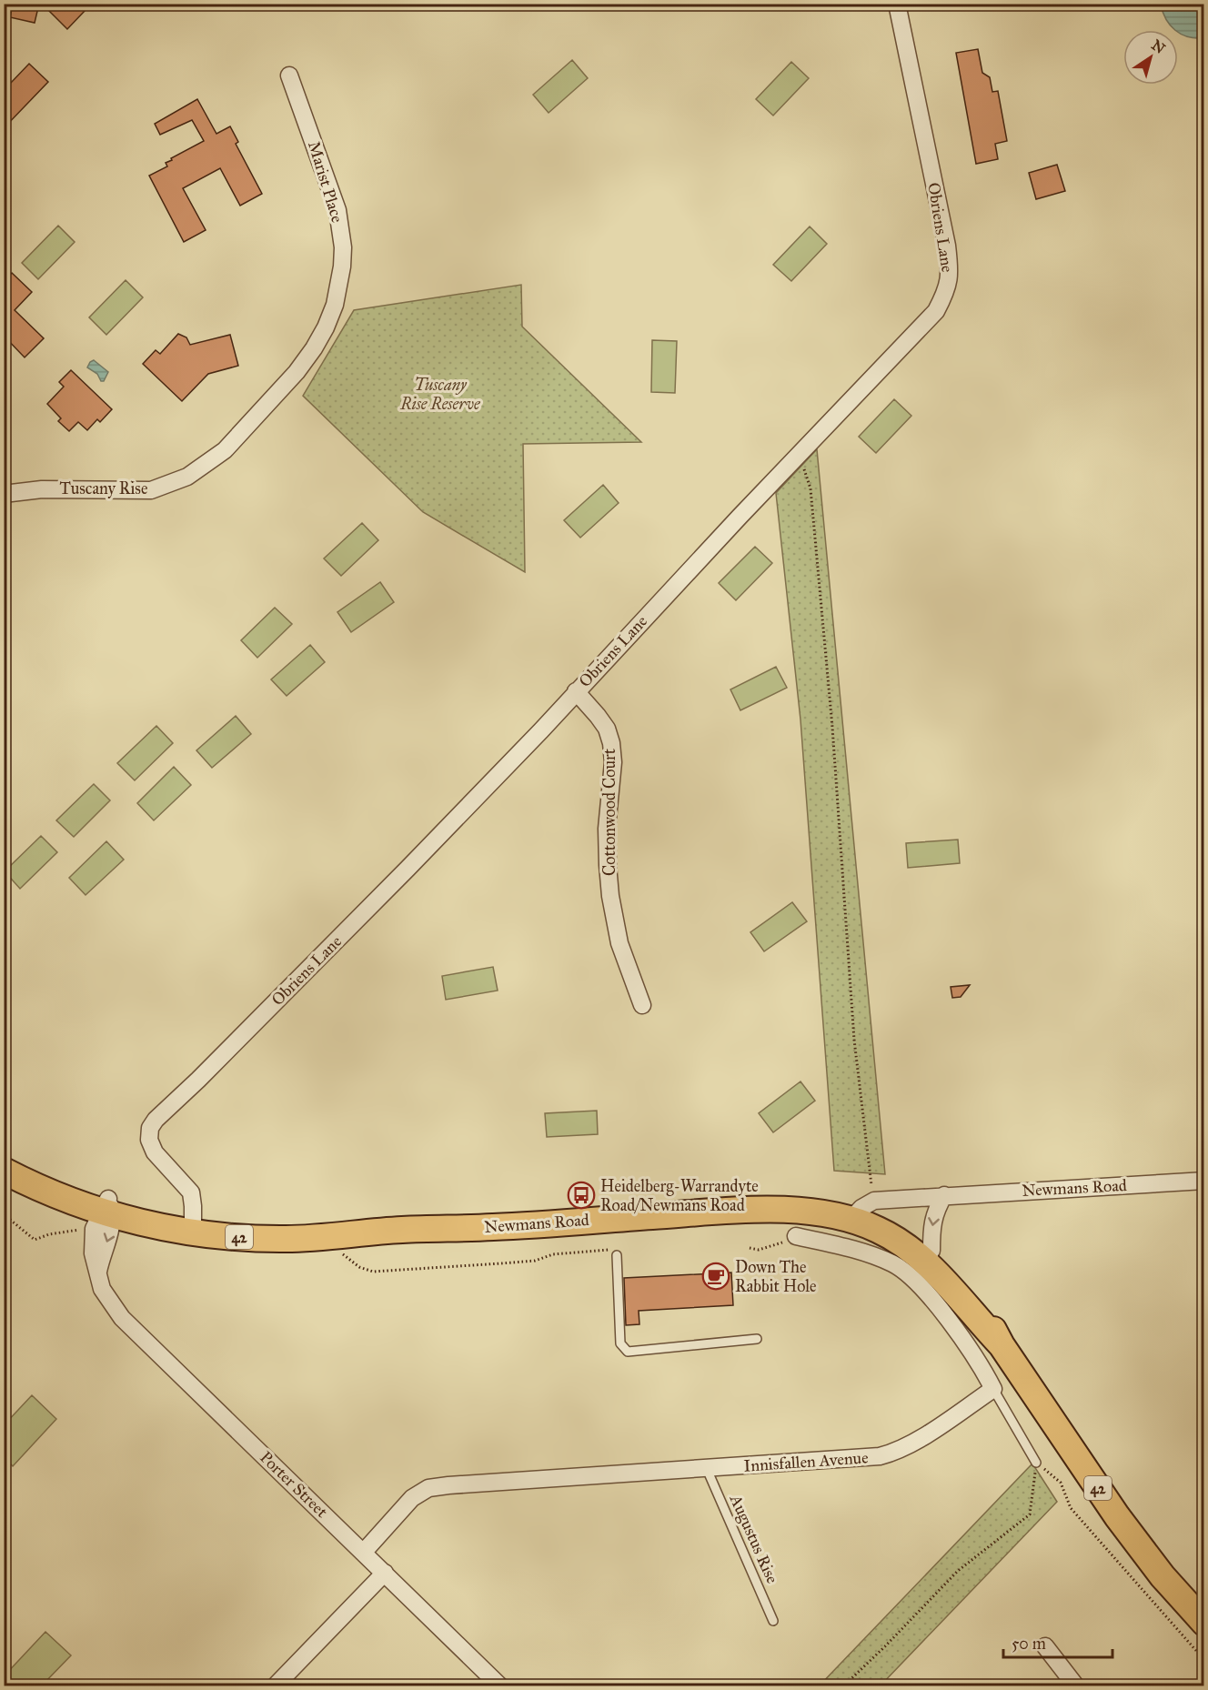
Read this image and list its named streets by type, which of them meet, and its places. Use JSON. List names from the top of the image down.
{
  "streets": {
    "main road": ["Newmans Road", "42"],
    "street": [
      "Marist Place",
      "Obriens Lane",
      "Tuscany Rise",
      "Cottonwood Court",
      "Innisfallen Avenue",
      "Porter Street"
    ],
    "lane": ["Augustus Rise"]
  },
  "crossings": [
    ["Marist Place", "Tuscany Rise"],
    ["Obriens Lane", "Cottonwood Court"],
    ["Obriens Lane", "Newmans Road"],
    ["Newmans Road", "42"],
    ["Newmans Road", "Porter Street"],
    ["42", "Porter Street"],
    ["Innisfallen Avenue", "Porter Street"],
    ["Innisfallen Avenue", "Augustus Rise"]
  ],
  "parks": ["Tuscany Rise Reserve"],
  "places": {
    "bus stop": ["Heidelberg-Warrandyte Road/Newmans Road"],
    "cafe": ["Down The Rabbit Hole"]
  },
  "scale_bar": "50 m",
  "north": "top right"
}
